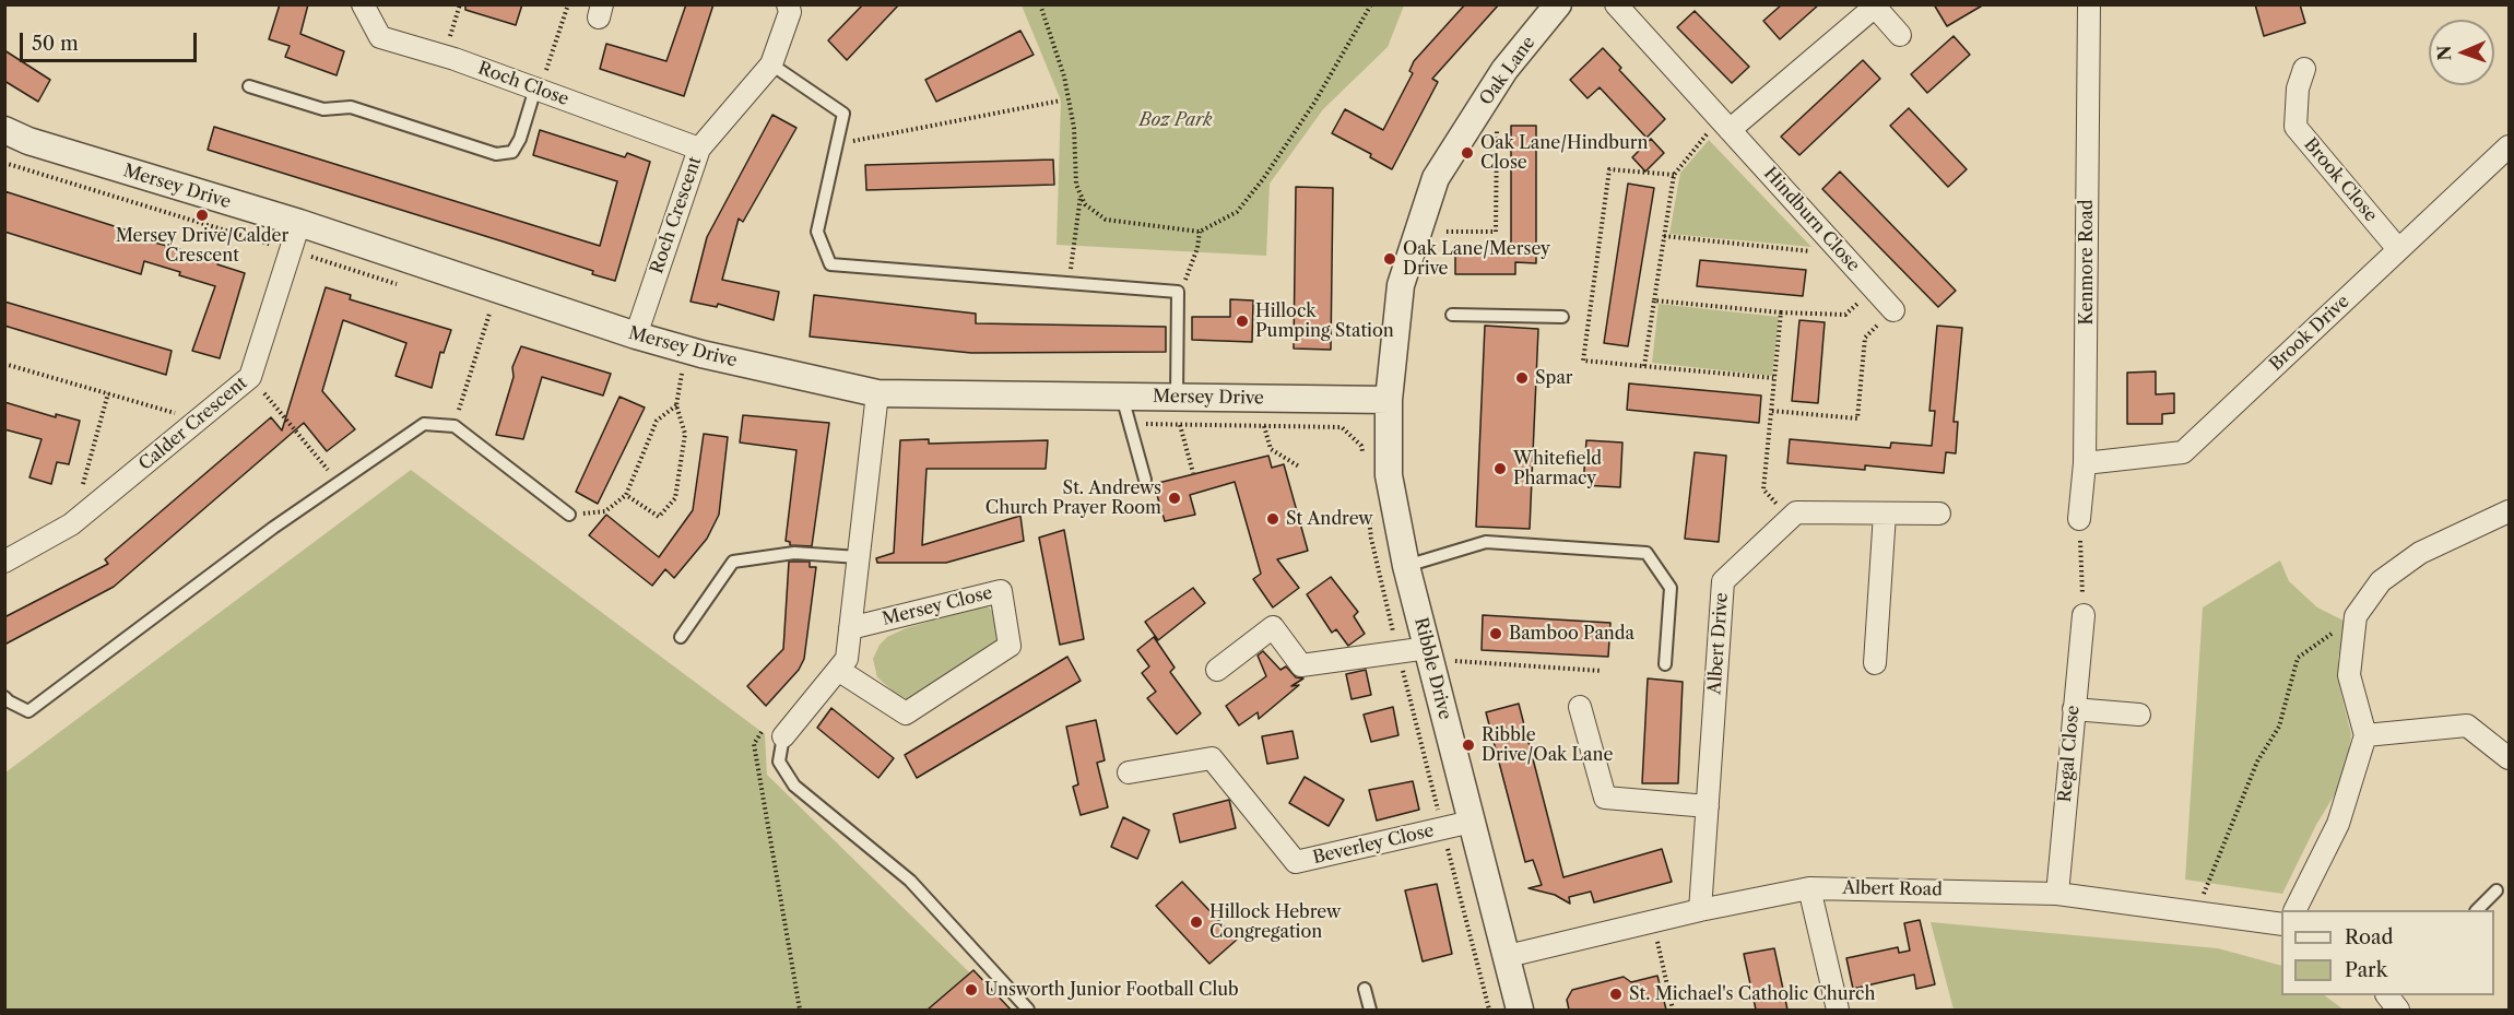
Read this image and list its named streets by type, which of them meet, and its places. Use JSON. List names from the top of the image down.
{
  "streets": {
    "street": [
      "Oak Lane",
      "Roch Close",
      "Brook Close",
      "Mersey Drive",
      "Roch Crescent",
      "Hindburn Close",
      "Kenmore Road",
      "Brook Drive",
      "Calder Crescent",
      "Mersey Close",
      "Albert Drive",
      "Ribble Drive",
      "Regal Close",
      "Beverley Close",
      "Albert Road"
    ]
  },
  "crossings": [
    ["Oak Lane", "Mersey Drive"],
    ["Oak Lane", "Ribble Drive"],
    ["Roch Close", "Roch Crescent"],
    ["Brook Close", "Brook Drive"],
    ["Mersey Drive", "Roch Crescent"],
    ["Mersey Drive", "Calder Crescent"],
    ["Mersey Drive", "Ribble Drive"],
    ["Kenmore Road", "Brook Drive"],
    ["Albert Drive", "Albert Road"],
    ["Ribble Drive", "Beverley Close"],
    ["Ribble Drive", "Albert Road"],
    ["Regal Close", "Albert Road"]
  ],
  "parks": ["Boz Park"],
  "places": [
    "Oak Lane/Hindburn Close",
    "Mersey Drive/Calder Crescent",
    "Oak Lane/Mersey Drive",
    "Hillock Pumping Station",
    "Spar",
    "Whitefield Pharmacy",
    "St. Andrews Church Prayer Room",
    "St Andrew",
    "Bamboo Panda",
    "Ribble Drive/Oak Lane",
    "Hillock Hebrew Congregation",
    "Unsworth Junior Football Club",
    "St. Michael's Catholic Church"
  ],
  "legend": ["Road", "Park"],
  "scale_bar": "50 m",
  "north": "left"
}
